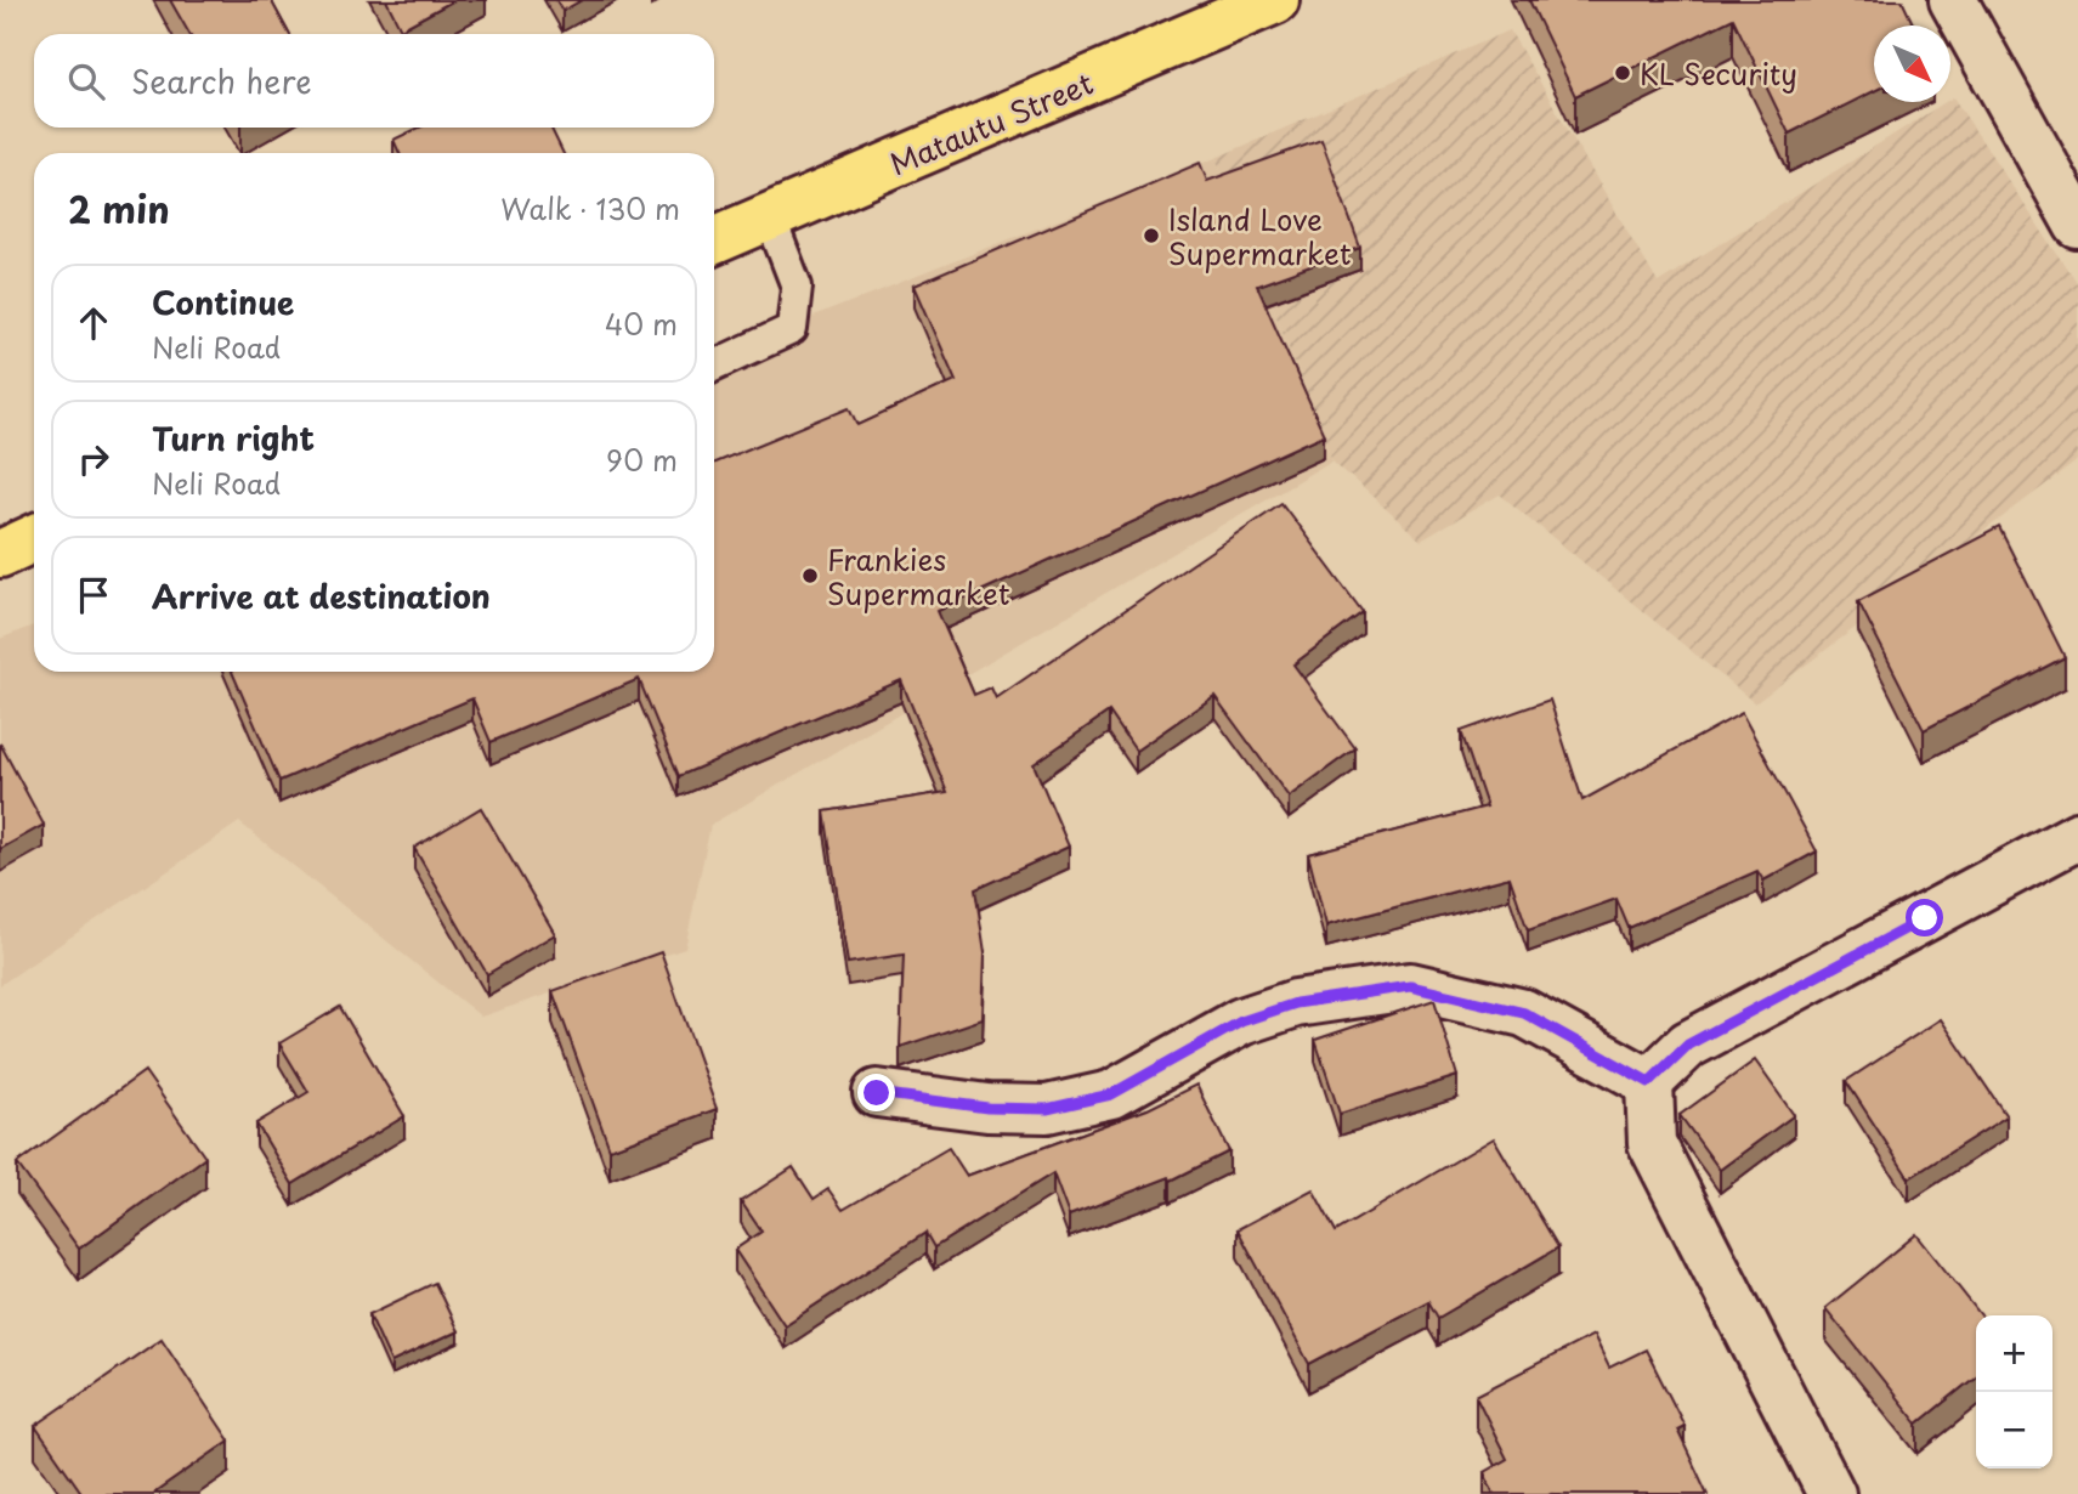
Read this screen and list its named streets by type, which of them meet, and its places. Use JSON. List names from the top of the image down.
{
  "streets": {
    "main road": ["Matautu Street"]
  },
  "places": ["KL Security", "Island Love Supermarket", "Frankies Supermarket"],
  "north": "bottom right",
  "page": {
    "search": "Search here",
    "heading": ["2 min", "Walk · 130 m"],
    "list": [
      ["Continue", "Neli Road", "40 m"],
      ["Turn right", "Neli Road", "90 m"],
      "Arrive at destination"
    ],
    "map_buttons": ["+", "−"]
  }
}
